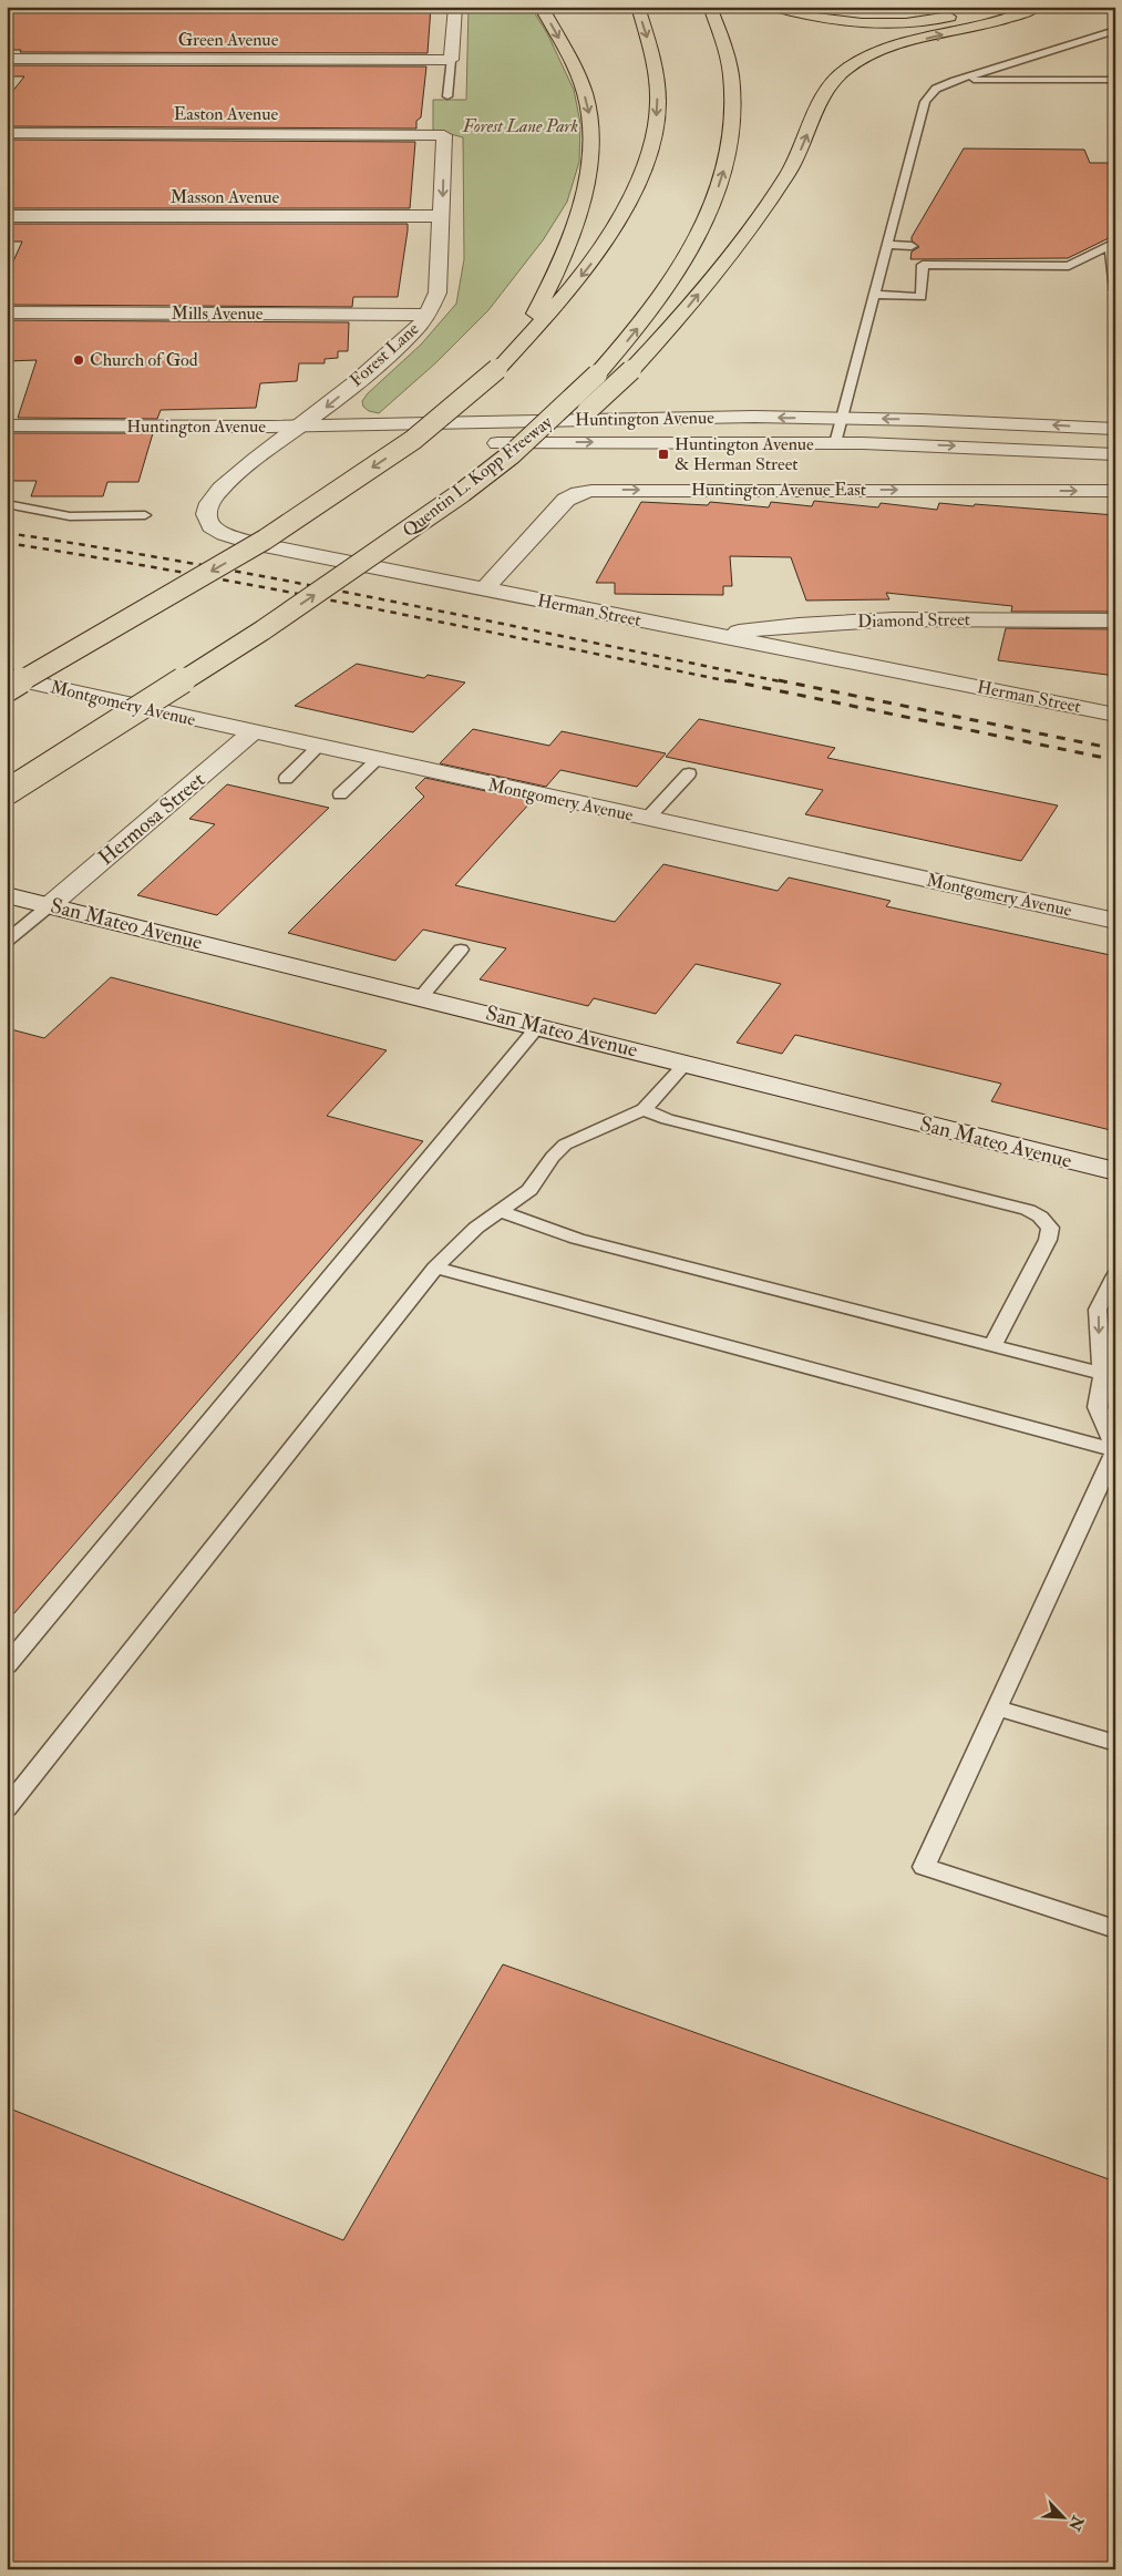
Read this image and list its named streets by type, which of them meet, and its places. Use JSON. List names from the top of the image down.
{
  "streets": {
    "highway": ["Quentin L. Kopp Freeway"],
    "street": [
      "Green Avenue",
      "Easton Avenue",
      "Masson Avenue",
      "Mills Avenue",
      "Forest Lane",
      "Huntington Avenue",
      "Huntington Avenue East",
      "Herman Street",
      "Diamond Street",
      "Montgomery Avenue",
      "Hermosa Street",
      "San Mateo Avenue"
    ]
  },
  "crossings": [
    ["Easton Avenue", "Forest Lane"],
    ["Masson Avenue", "Forest Lane"],
    ["Mills Avenue", "Forest Lane"],
    ["Forest Lane", "Huntington Avenue"],
    ["Forest Lane", "Herman Street"],
    ["Huntington Avenue", "Herman Street"],
    ["Huntington Avenue East", "Herman Street"],
    ["Herman Street", "Diamond Street"],
    ["Montgomery Avenue", "Hermosa Street"],
    ["Hermosa Street", "San Mateo Avenue"]
  ],
  "one_way": ["Forest Lane", "Huntington Avenue East"],
  "parks": ["Forest Lane Park"],
  "places": {
    "other": ["Church of God"],
    "transit": ["Huntington Avenue & Herman Street"]
  },
  "north": "bottom right"
}
